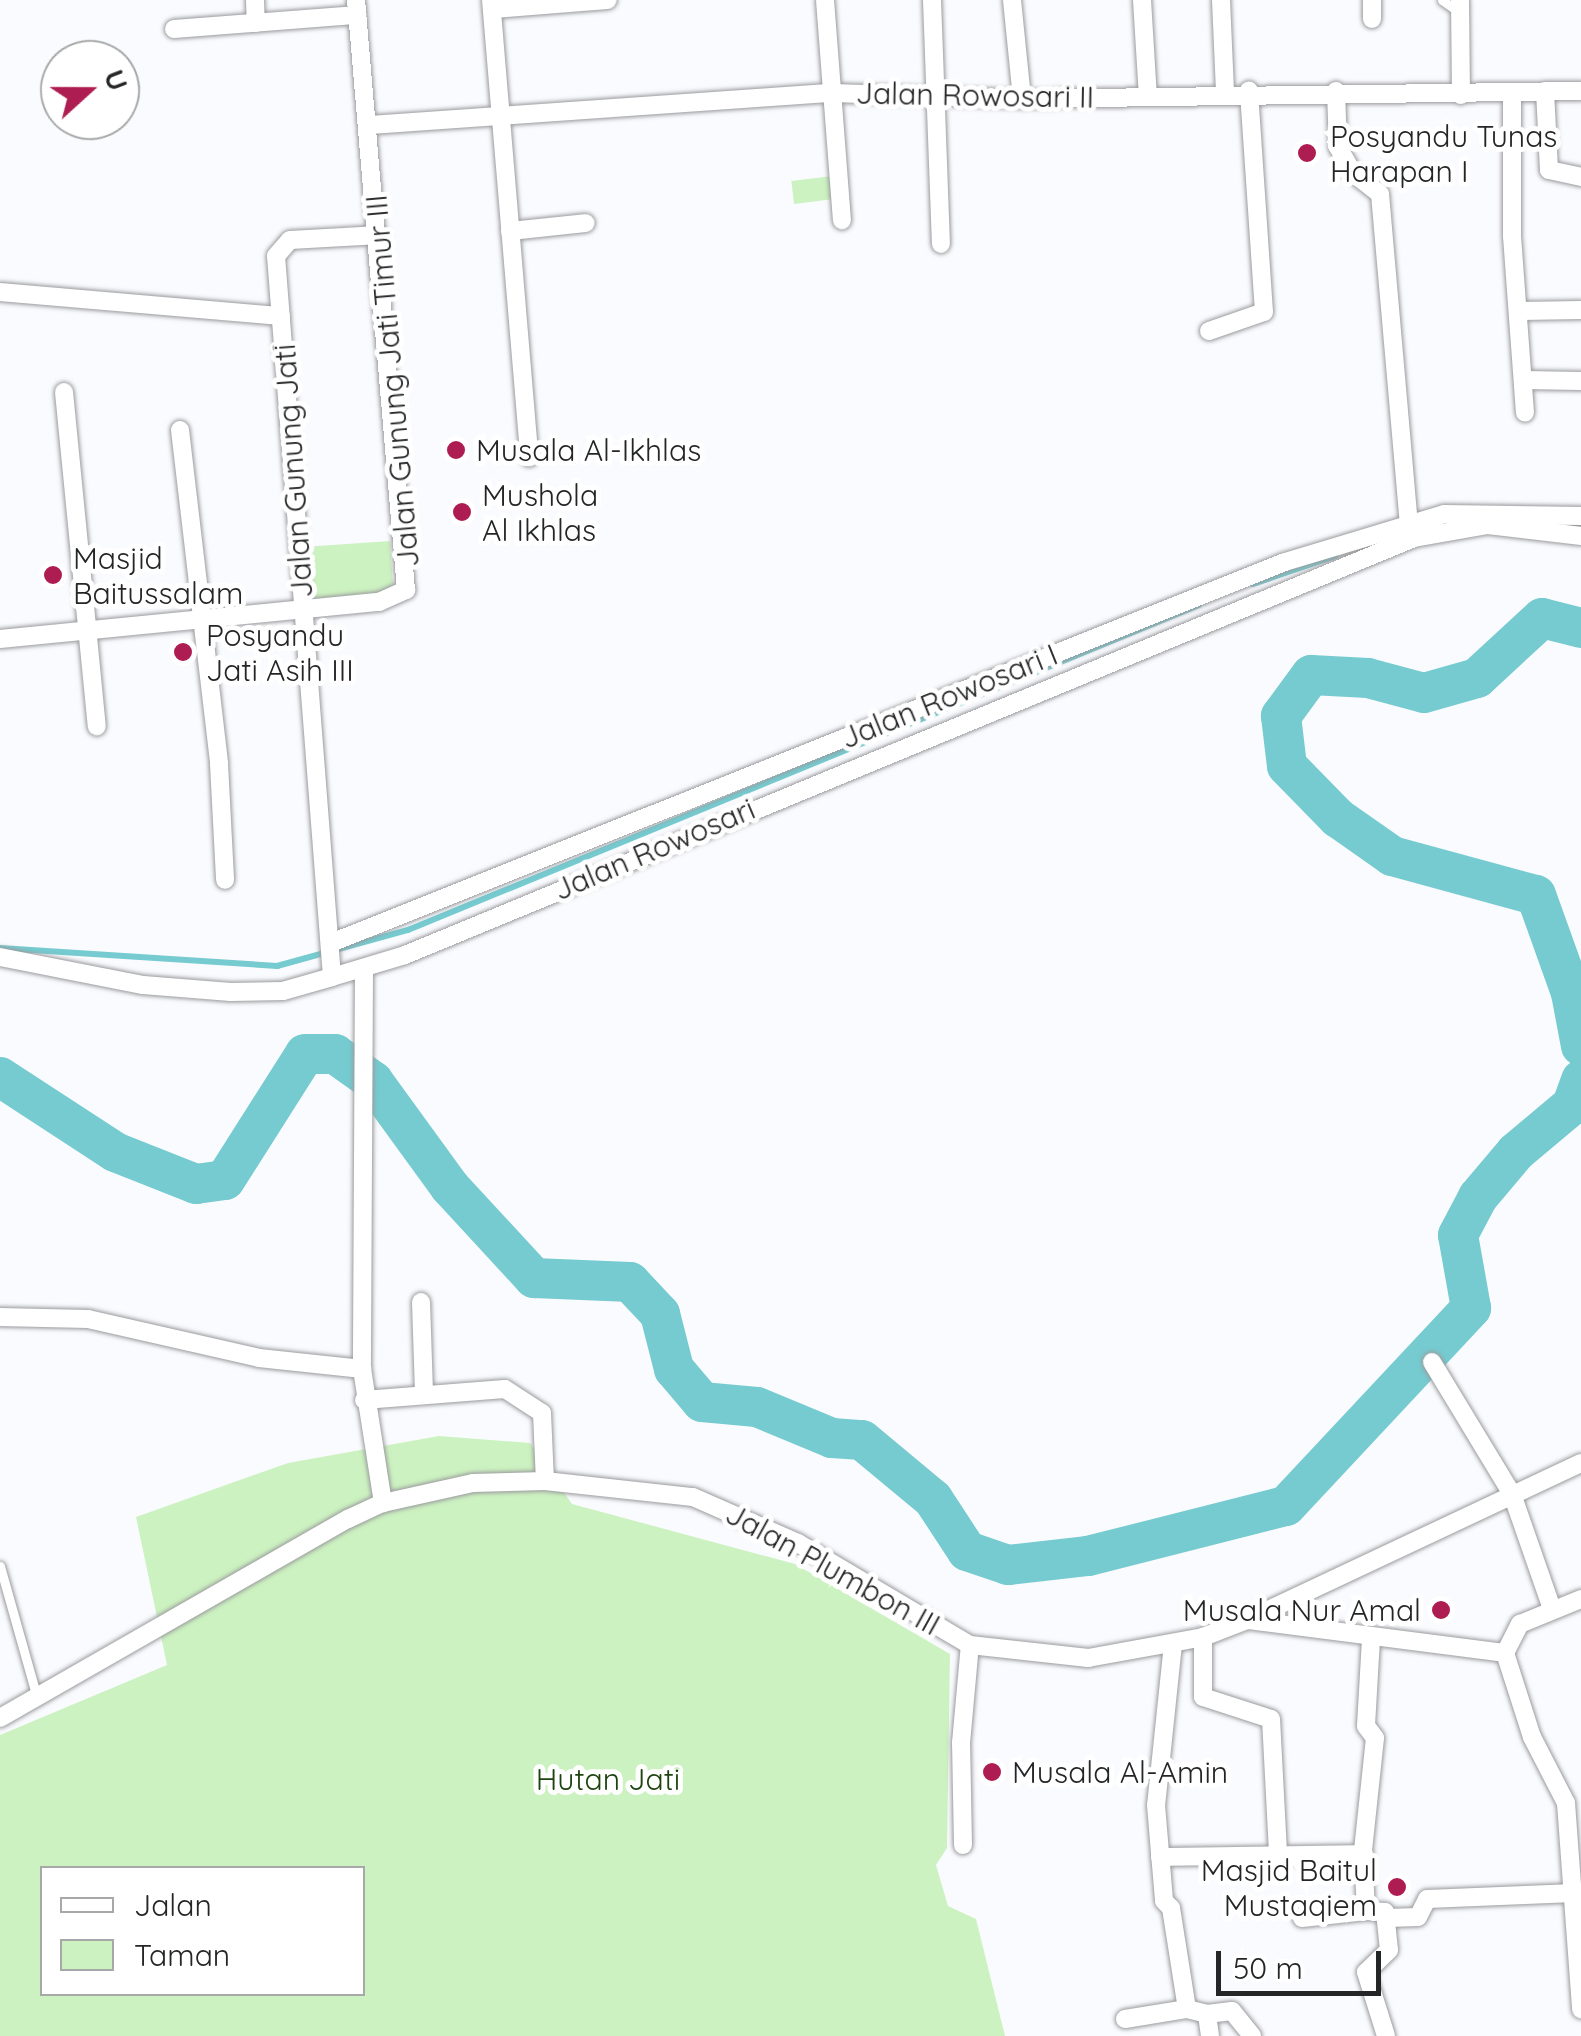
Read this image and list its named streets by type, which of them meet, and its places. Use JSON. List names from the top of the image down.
{
  "streets": {
    "street": [
      "Jalan Rowosari II",
      "Jalan Gunung Jati Timur III",
      "Jalan Gunung Jati",
      "Jalan Rowosari I",
      "Jalan Rowosari",
      "Jalan Plumbon III"
    ]
  },
  "crossings": [
    ["Jalan Rowosari II", "Jalan Gunung Jati Timur III"],
    ["Jalan Gunung Jati Timur III", "Jalan Gunung Jati"],
    ["Jalan Gunung Jati", "Jalan Rowosari I"],
    ["Jalan Gunung Jati", "Jalan Rowosari"]
  ],
  "parks": ["Hutan Jati"],
  "places": [
    "Posyandu Tunas Harapan I",
    "Musala Al-Ikhlas",
    "Mushola Al Ikhlas",
    "Masjid Baitussalam",
    "Posyandu Jati Asih III",
    "Musala Nur Amal",
    "Musala Al-Amin",
    "Masjid Baitul Mustaqiem"
  ],
  "legend": ["Jalan", "Taman"],
  "scale_bar": "50 m",
  "north": "right"
}
